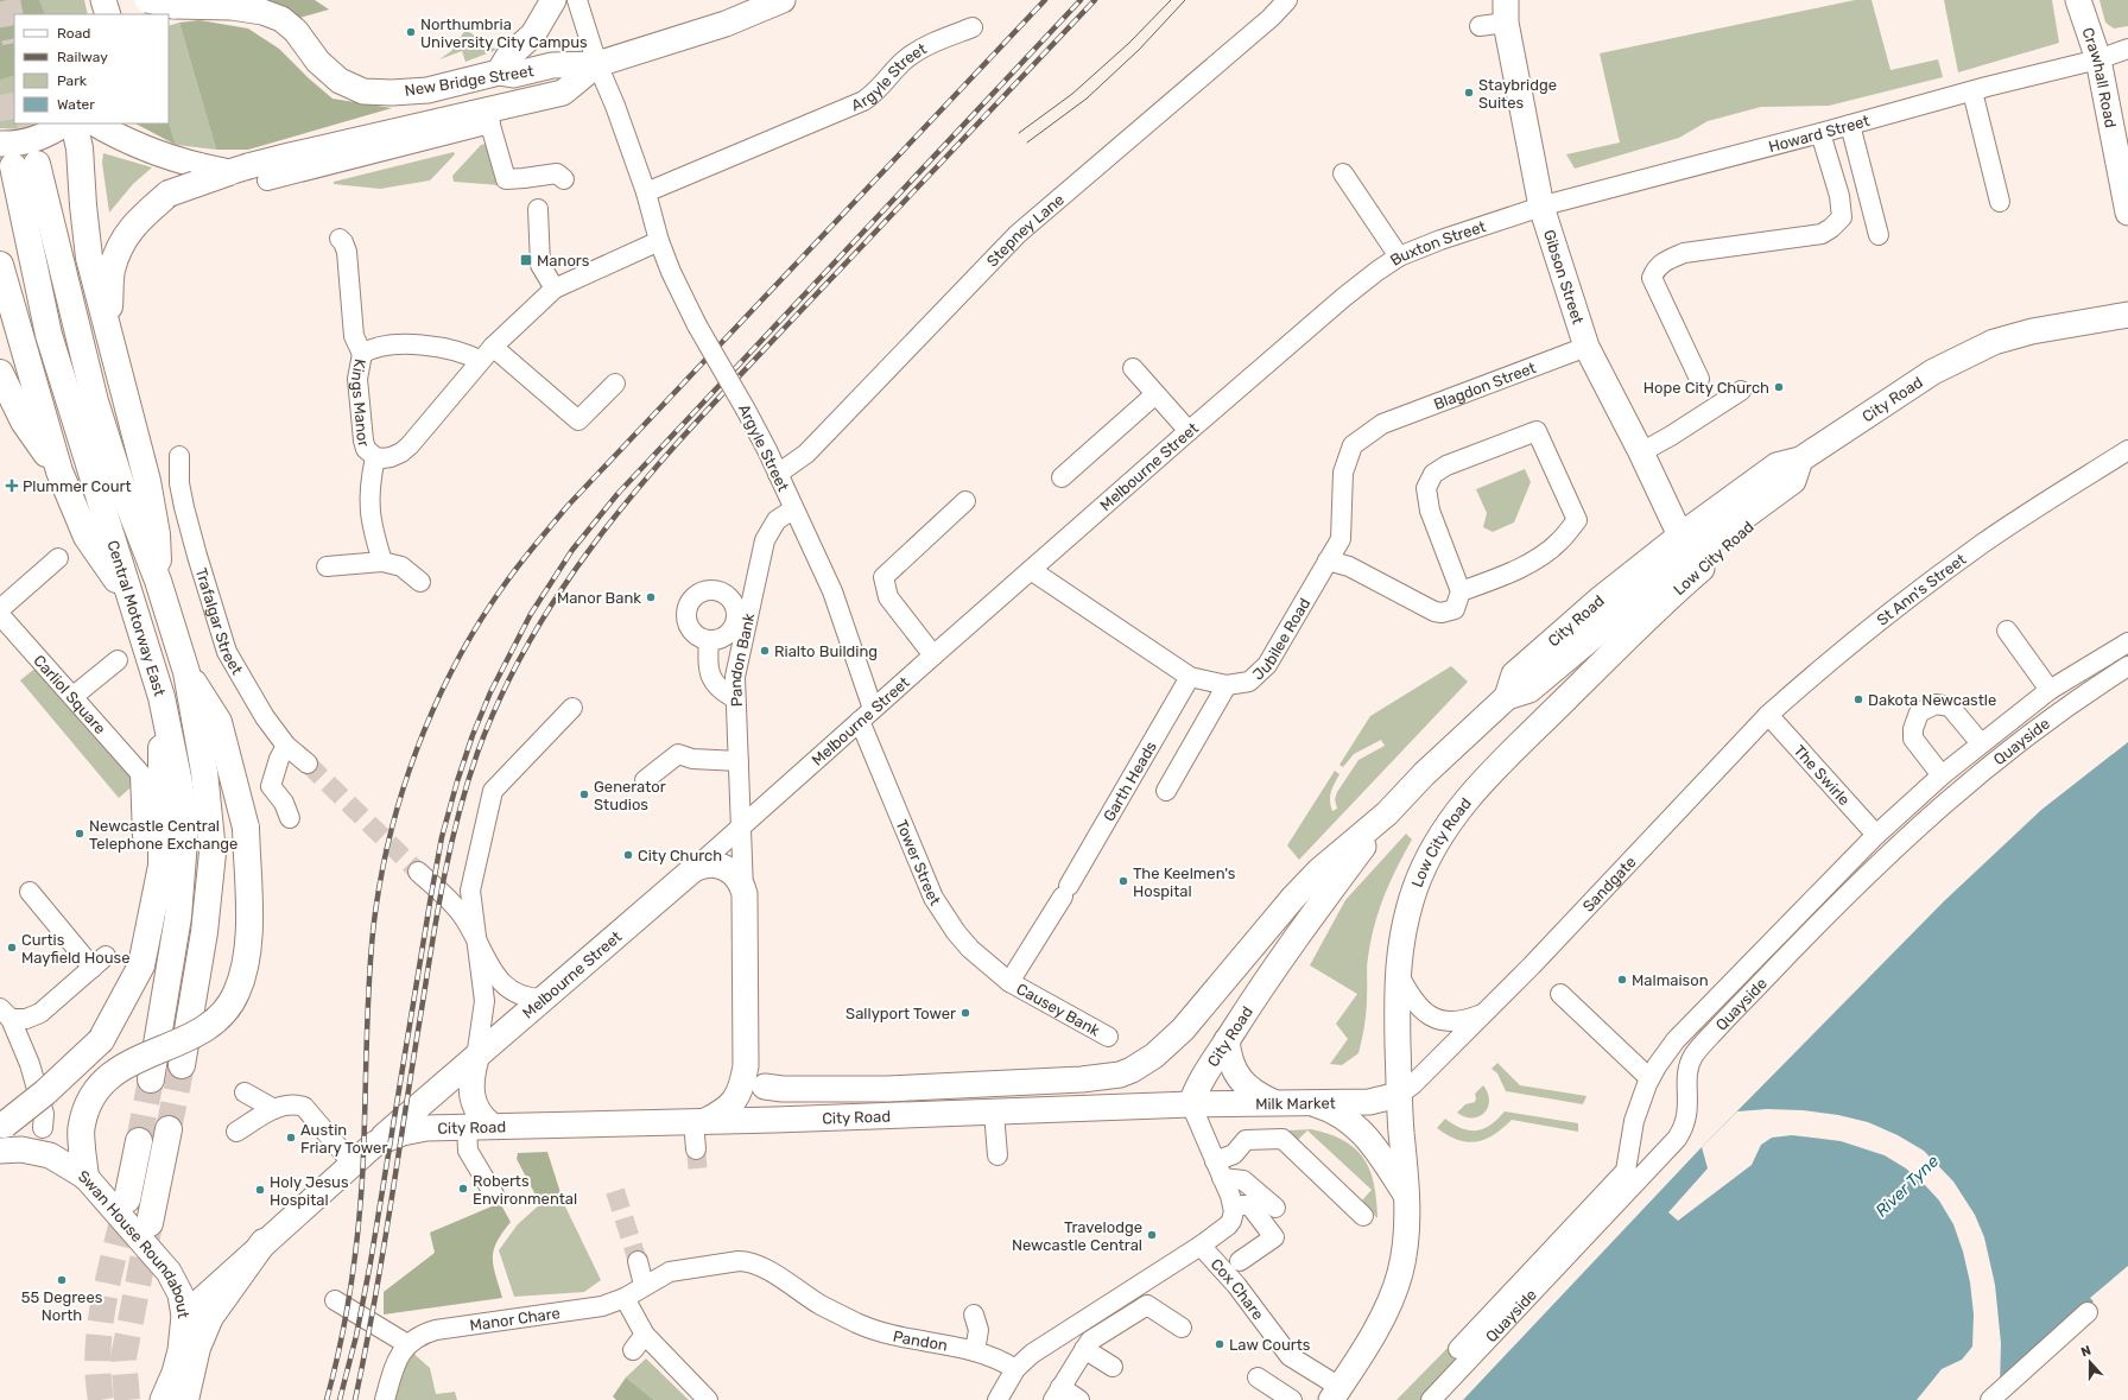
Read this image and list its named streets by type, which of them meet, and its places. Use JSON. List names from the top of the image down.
{
  "streets": {
    "highway": ["Central Motorway East"],
    "main road": [
      "Crawhall Road",
      "New Bridge Street",
      "Gibson Street",
      "City Road",
      "Melbourne Street",
      "Low City Road",
      "Milk Market",
      "Swan House Roundabout"
    ],
    "street": [
      "Argyle Street",
      "Howard Street",
      "Stepney Lane",
      "Buxton Street",
      "Blagdon Street",
      "Kings Manor",
      "St Ann's Street",
      "Trafalgar Street",
      "Jubilee Road",
      "Pandon Bank",
      "Carliol Square",
      "Quayside",
      "The Swirle",
      "Garth Heads",
      "Tower Street",
      "Sandgate",
      "Causey Bank",
      "Cox Chare",
      "Manor Chare",
      "Pandon"
    ]
  },
  "crossings": [
    ["Argyle Street", "New Bridge Street"],
    ["Argyle Street", "Stepney Lane"],
    ["Argyle Street", "Kings Manor"],
    ["Argyle Street", "Melbourne Street"],
    ["Argyle Street", "Pandon Bank"],
    ["Argyle Street", "Tower Street"],
    ["Crawhall Road", "Howard Street"],
    ["Howard Street", "Buxton Street"],
    ["Howard Street", "Gibson Street"],
    ["Buxton Street", "Gibson Street"],
    ["Buxton Street", "Melbourne Street"],
    ["Gibson Street", "Blagdon Street"],
    ["Gibson Street", "City Road"],
    ["Blagdon Street", "Jubilee Road"],
    ["City Road", "Melbourne Street"],
    ["City Road", "Low City Road"],
    ["City Road", "Milk Market"],
    ["City Road", "Swan House Roundabout"],
    ["Melbourne Street", "Jubilee Road"],
    ["Melbourne Street", "Pandon Bank"],
    ["Melbourne Street", "Tower Street"],
    ["Low City Road", "Sandgate"],
    ["Low City Road", "Milk Market"],
    ["St Ann's Street", "The Swirle"],
    ["St Ann's Street", "Sandgate"],
    ["Jubilee Road", "Garth Heads"],
    ["Quayside", "The Swirle"],
    ["Garth Heads", "Tower Street"],
    ["Garth Heads", "Causey Bank"],
    ["Tower Street", "Causey Bank"],
    ["Sandgate", "Milk Market"],
    ["Manor Chare", "Pandon"]
  ],
  "water": ["River Tyne"],
  "places": {
    "other": [
      "Northumbria University City Campus",
      "Staybridge Suites",
      "Hope City Church",
      "Manor Bank",
      "Rialto Building",
      "Dakota Newcastle",
      "Generator Studios",
      "Newcastle Central Telephone Exchange",
      "City Church",
      "The Keelmen's Hospital",
      "Curtis Mayfield House",
      "Malmaison",
      "Sallyport Tower",
      "Austin Friary Tower",
      "Roberts Environmental",
      "Holy Jesus Hospital",
      "Travelodge Newcastle Central",
      "55 Degrees North",
      "Law Courts"
    ],
    "transit": ["Manors"],
    "health": ["Plummer Court"]
  },
  "legend": [
    "Road",
    "Railway",
    "Park",
    "Water"
  ],
  "north": "top"
}
